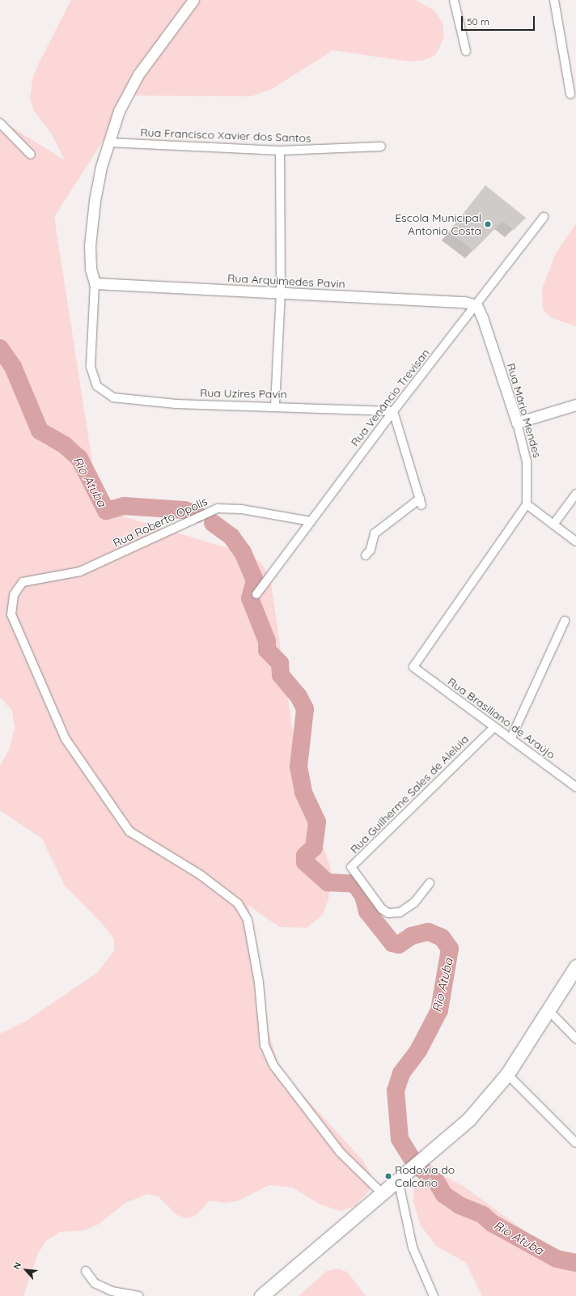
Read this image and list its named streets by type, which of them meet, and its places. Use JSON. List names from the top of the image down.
{
  "streets": {
    "street": [
      "Rua Francisco Xavier dos Santos",
      "Rua Arquimedes Pavin",
      "Rua Uzires Pavin",
      "Rua Venâncio Trevisan",
      "Rua Mário Mendes",
      "Rua Roberto Opolis",
      "Rua Brasiliano de Araújo",
      "Rua Guilherme Sales de Aleluia"
    ]
  },
  "crossings": [
    ["Rua Arquimedes Pavin", "Rua Uzires Pavin"],
    ["Rua Arquimedes Pavin", "Rua Venâncio Trevisan"],
    ["Rua Arquimedes Pavin", "Rua Mário Mendes"],
    ["Rua Uzires Pavin", "Rua Venâncio Trevisan"],
    ["Rua Venâncio Trevisan", "Rua Mário Mendes"],
    ["Rua Venâncio Trevisan", "Rua Roberto Opolis"],
    ["Rua Mário Mendes", "Rua Brasiliano de Araújo"],
    ["Rua Brasiliano de Araújo", "Rua Guilherme Sales de Aleluia"]
  ],
  "water": ["Rio Atuba"],
  "places": ["Escola Municipal Antonio Costa", "Rodovia do Calcário"],
  "scale_bar": "50 m",
  "north": "top left"
}
